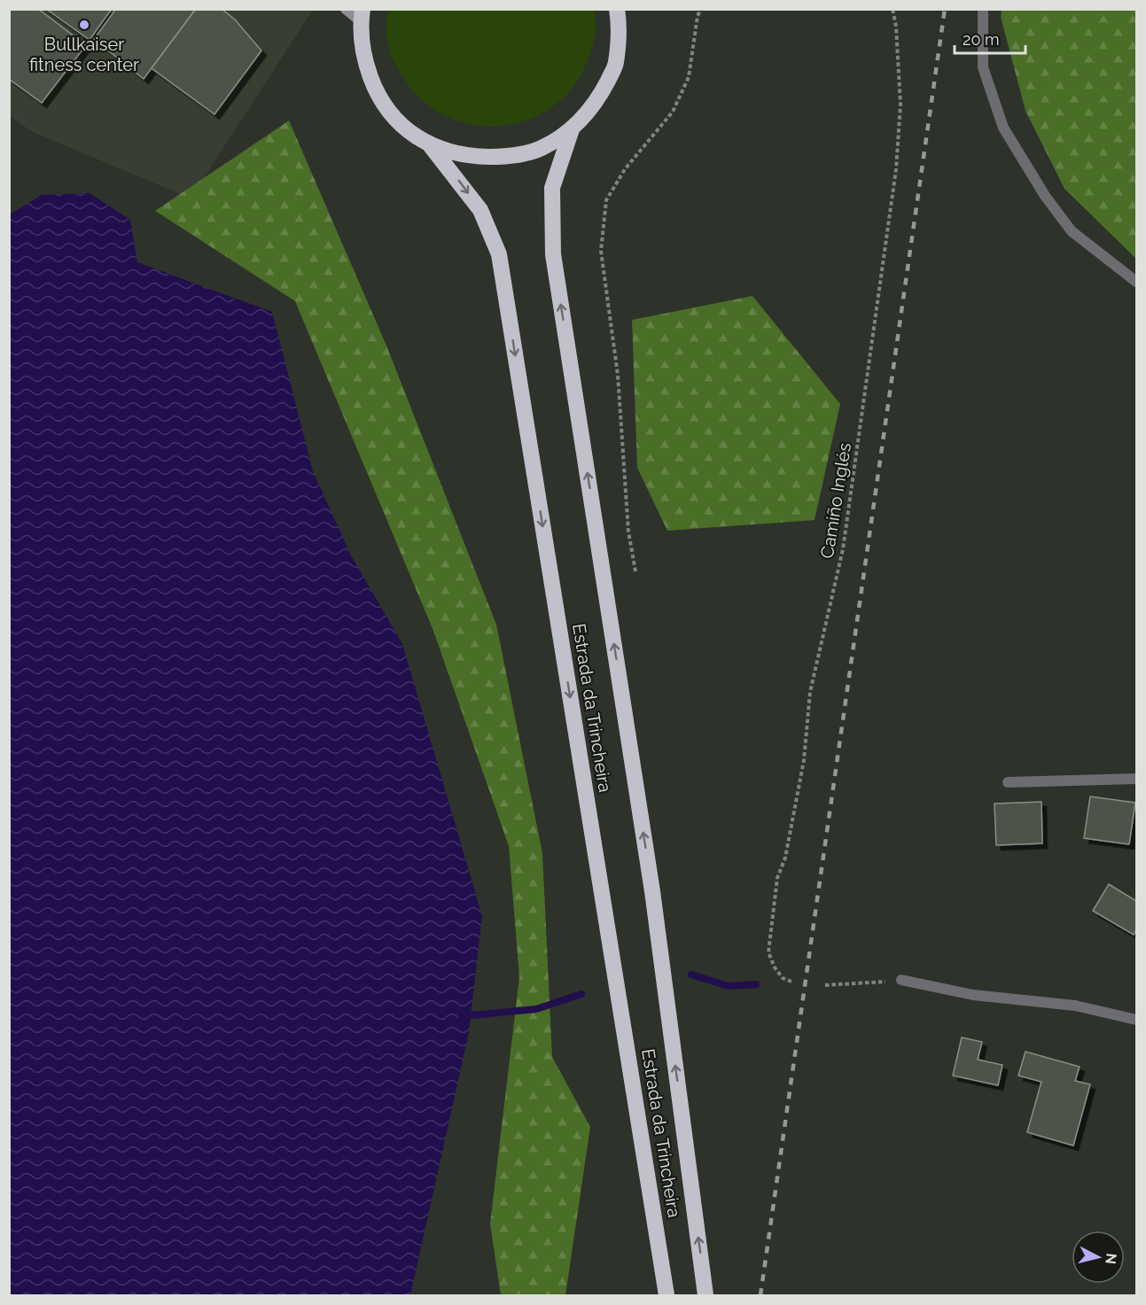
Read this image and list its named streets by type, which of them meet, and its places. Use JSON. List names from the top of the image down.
{
  "streets": {
    "highway": ["Estrada da Trincheira"],
    "path": ["Camiño Inglés"]
  },
  "places": ["Bullkaiser fitness center"],
  "scale_bar": "20 m",
  "north": "right"
}
